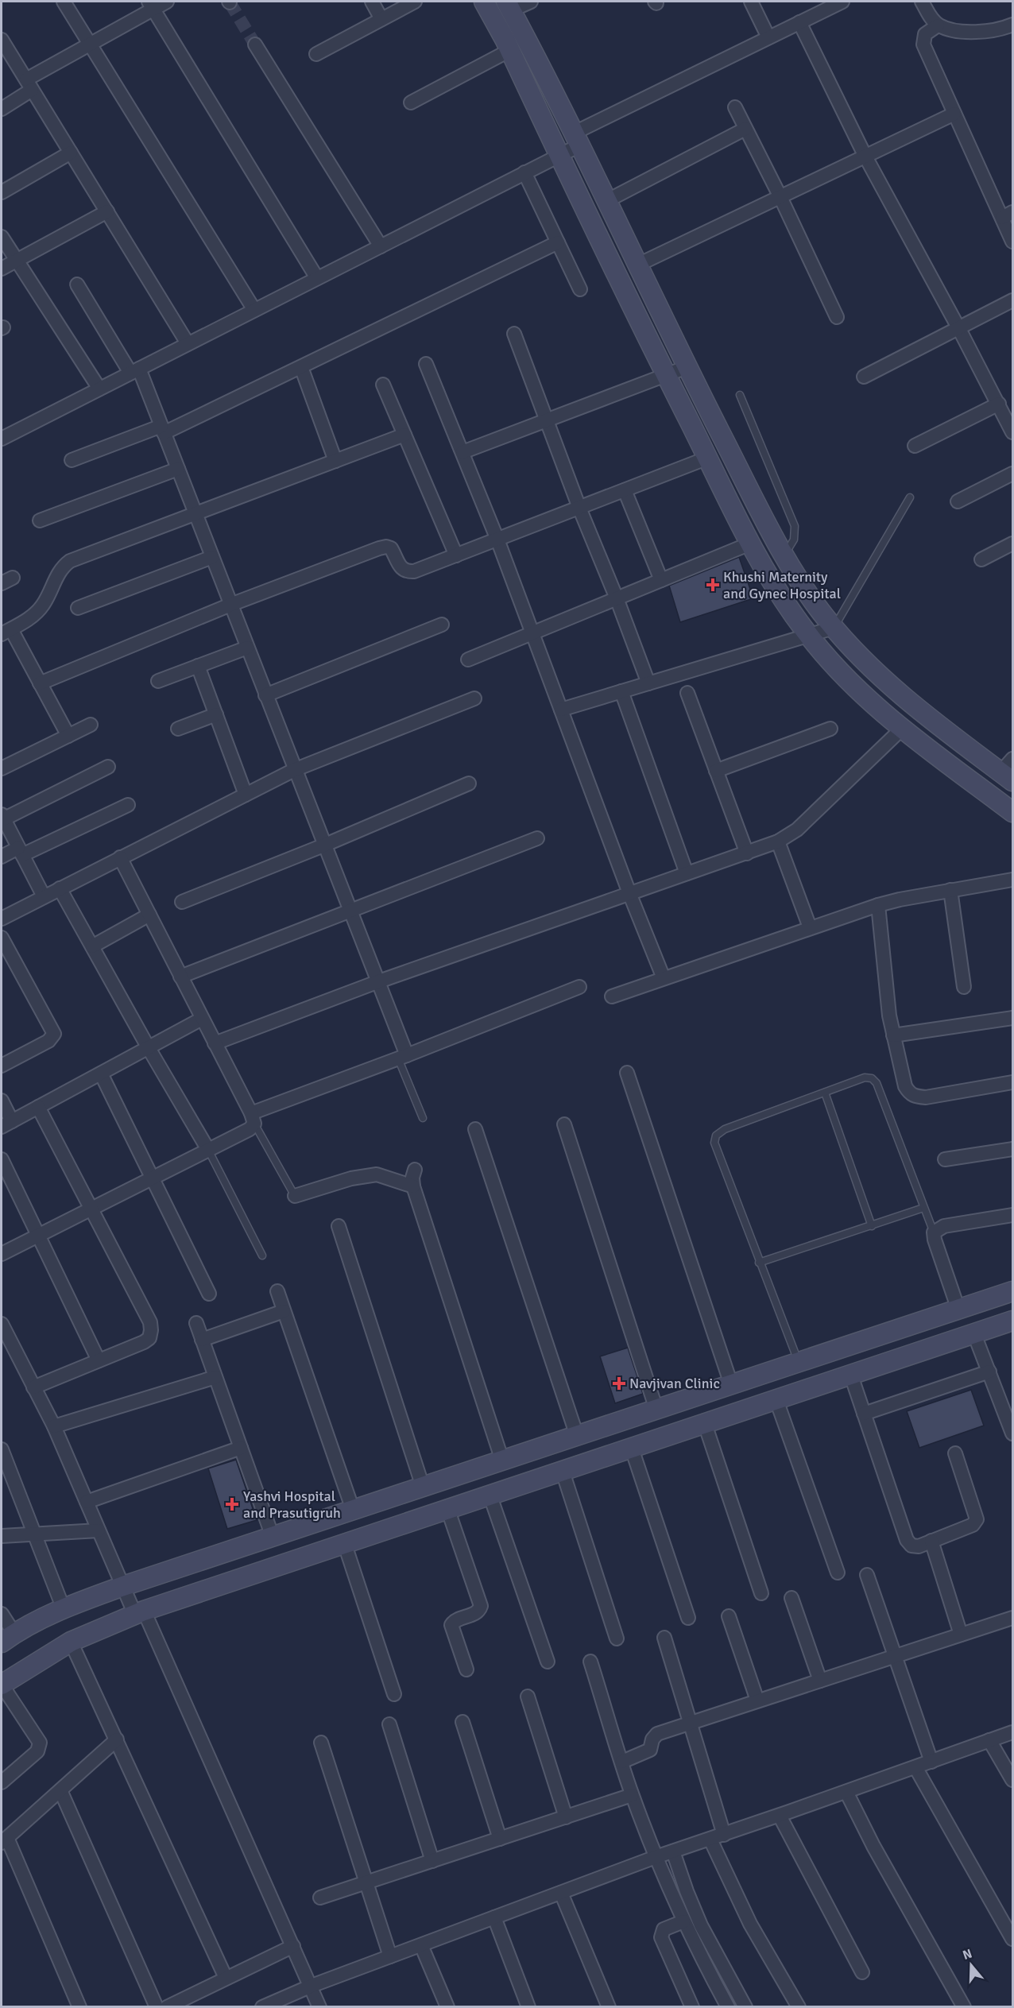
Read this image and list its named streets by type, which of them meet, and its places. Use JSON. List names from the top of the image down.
{
  "places": {
    "health": ["Khushi Maternity and Gynec Hospital", "Navjivan Clinic", "Yashvi Hospital and Prasutigruh"]
  },
  "north": "top"
}
